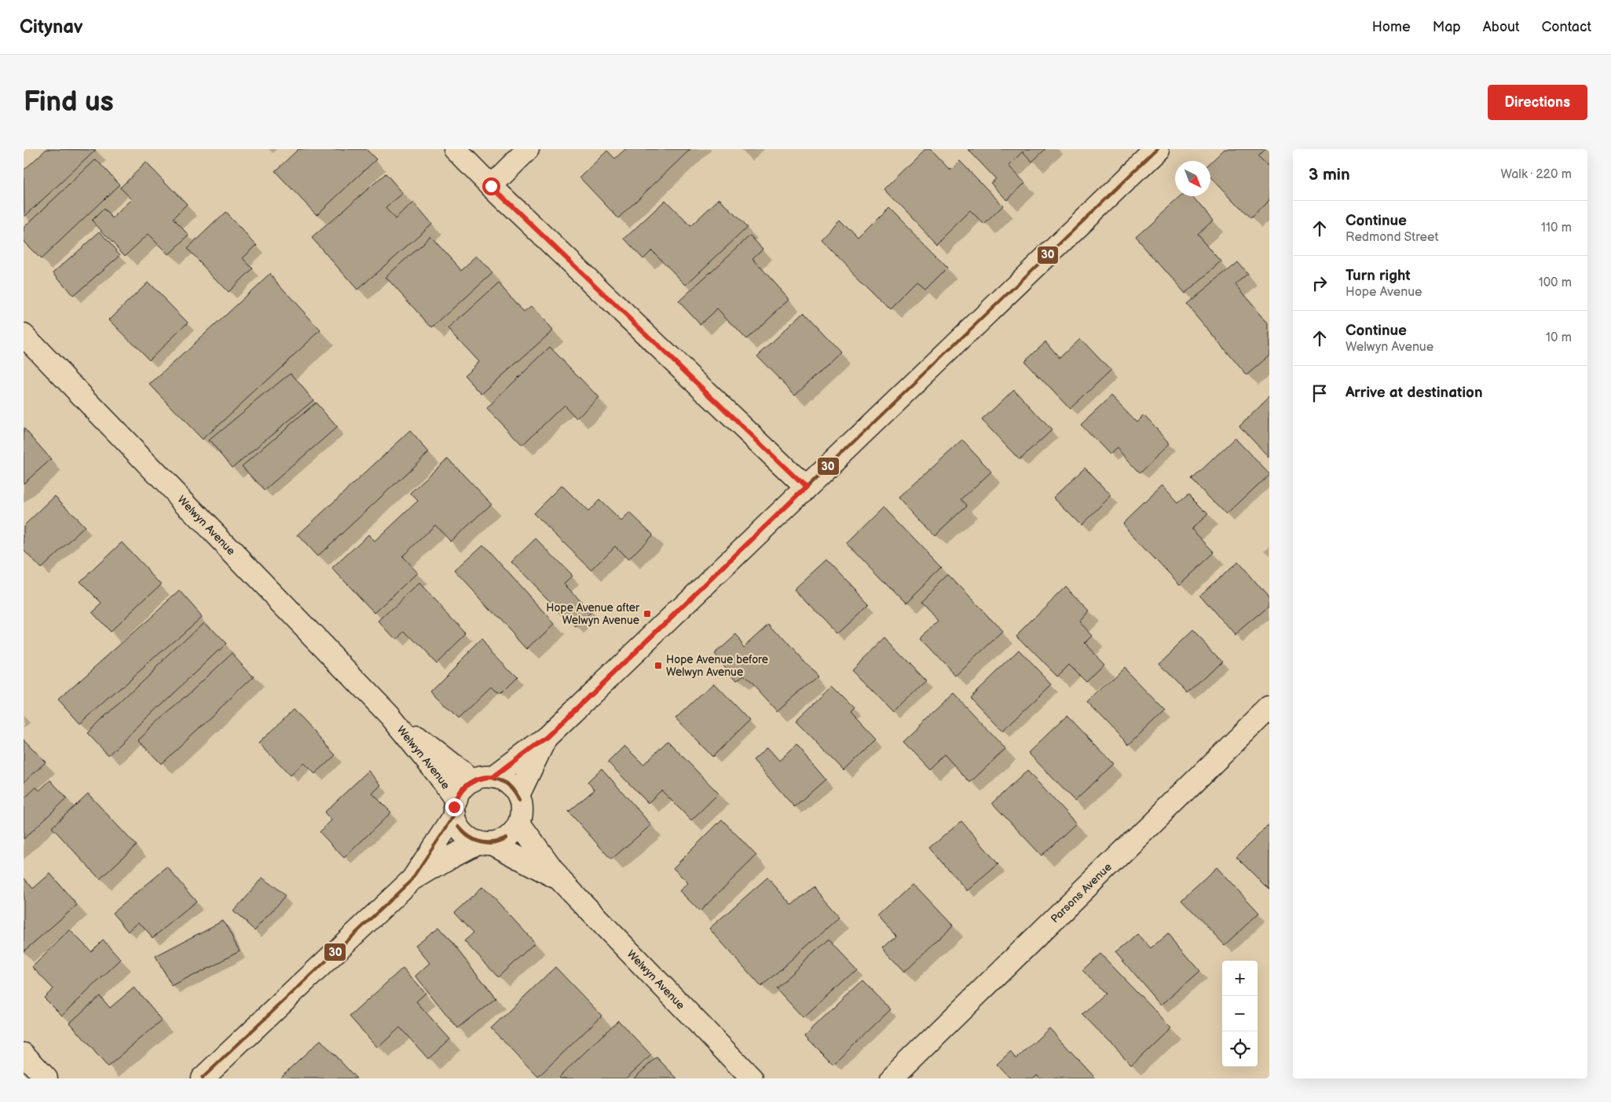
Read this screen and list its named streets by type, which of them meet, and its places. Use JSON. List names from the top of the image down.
{
  "streets": {
    "street": ["Welwyn Avenue", "Parsons Avenue"]
  },
  "places": {
    "transit": ["Hope Avenue after Welwyn Avenue", "Hope Avenue before Welwyn Avenue"]
  },
  "lines": ["transit line 30"],
  "north": "bottom right",
  "page": {
    "header": "Citynav",
    "nav": [
      "Home",
      "Map",
      "About",
      "Contact"
    ],
    "buttons": "Directions",
    "title": "Find us",
    "heading": ["3 min", "Walk · 220 m"],
    "list": [
      ["Continue", "Redmond Street", "110 m"],
      ["Turn right", "Hope Avenue", "100 m"],
      ["Continue", "Welwyn Avenue", "10 m"],
      "Arrive at destination"
    ],
    "map_buttons": ["+", "−"]
  }
}
